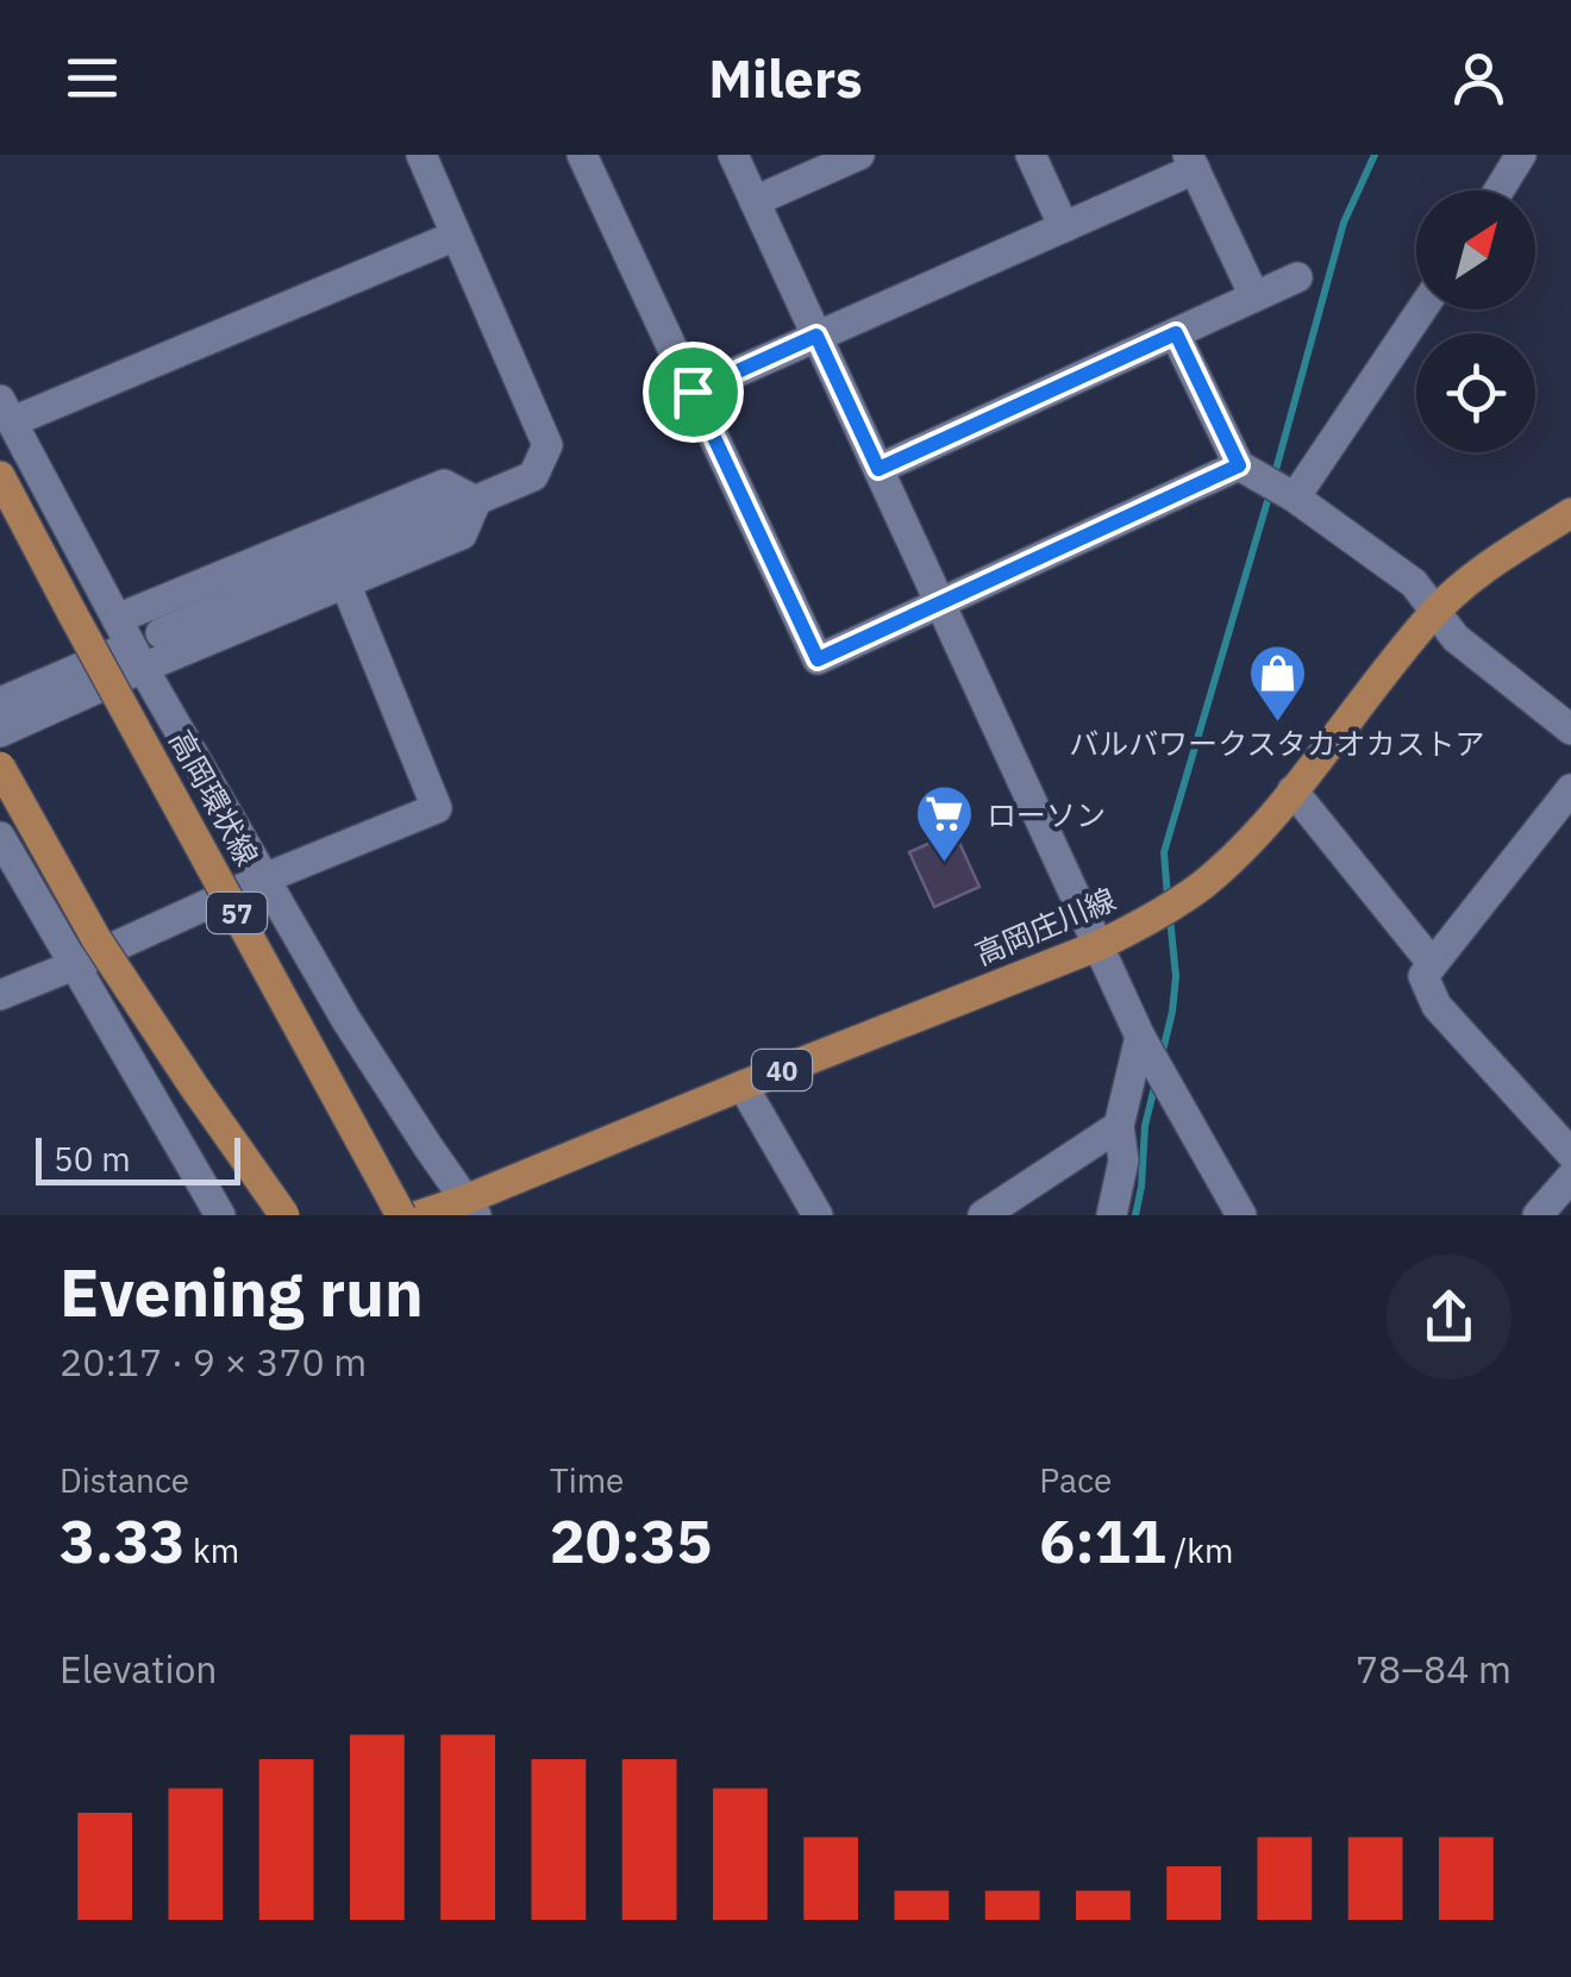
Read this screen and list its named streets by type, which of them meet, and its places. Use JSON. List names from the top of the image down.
{
  "streets": {
    "main road": [
      "高岡環状線",
      "57",
      "高岡庄川線",
      "40"
    ]
  },
  "places": {
    "shop": ["バルバワークスタカオカストア"],
    "supermarket": ["ローソン"]
  },
  "scale_bar": "50 m",
  "north": "top right",
  "page": {
    "header": "Milers",
    "scale": "50 m",
    "heading": ["Evening run", "20:17 · 9 × 370 m"],
    "stats": [
      ["Distance", "3.33 km"],
      ["Time", "20:35"],
      ["Pace", "6:11 /km"]
    ],
    "chart": ["Elevation", "78–84 m"]
  }
}
